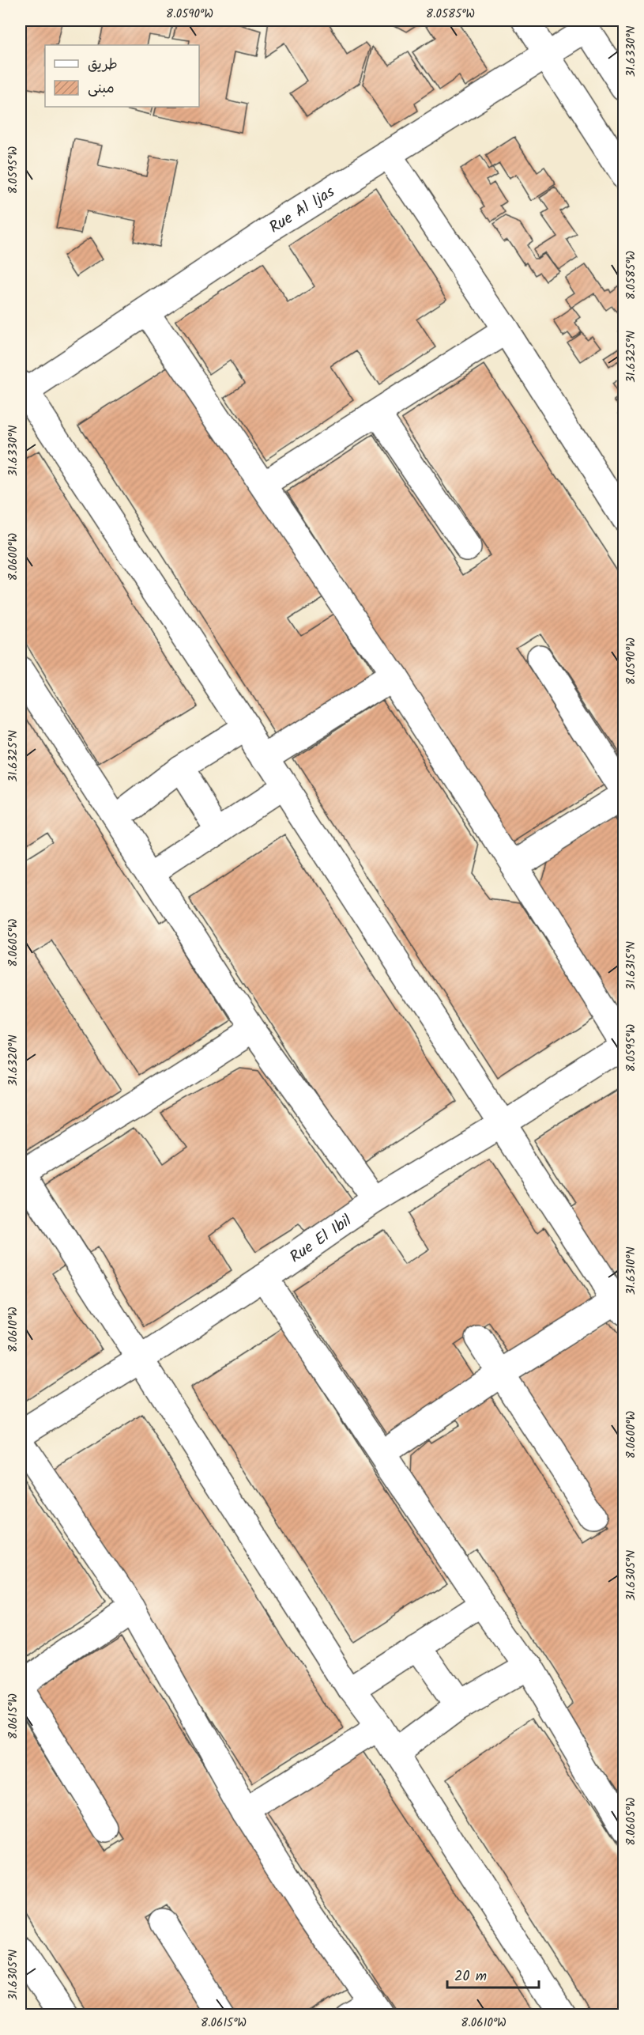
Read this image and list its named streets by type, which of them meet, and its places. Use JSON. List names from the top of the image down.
{
  "streets": {
    "street": ["Rue Al Ijas", "Rue El Ibil"]
  },
  "legend": ["طريق", "مبنى"],
  "scale_bar": "20 m",
  "coordinates": [
    "8.0590°W",
    "8.0585°W",
    "31.6330°N",
    "8.0595°W",
    "31.6325°N",
    "8.0600°W",
    "8.0605°W",
    "31.6315°N",
    "31.6320°N",
    "31.6310°N",
    "8.0610°W",
    "31.6305°N",
    "8.0615°W"
  ]
}
